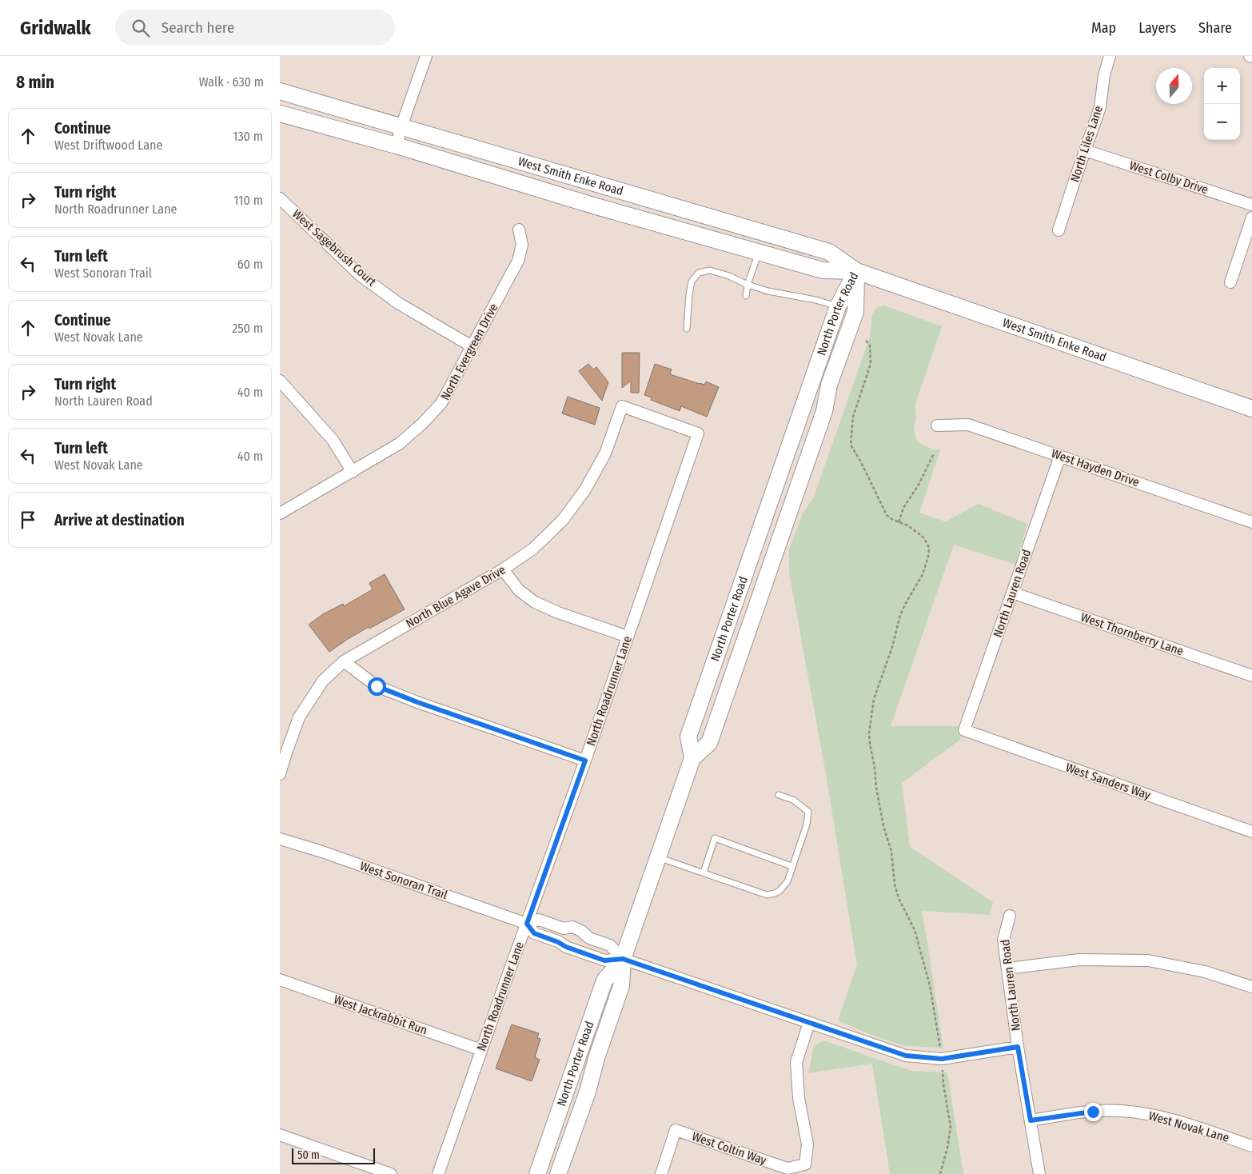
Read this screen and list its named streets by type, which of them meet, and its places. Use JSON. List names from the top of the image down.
{
  "streets": {
    "street": [
      "North Liles Lane",
      "West Smith Enke Road",
      "West Colby Drive",
      "West Sagebrush Court",
      "North Porter Road",
      "North Evergreen Drive",
      "West Hayden Drive",
      "North Lauren Road",
      "North Blue Agave Drive",
      "West Thornberry Lane",
      "North Roadrunner Lane",
      "West Sanders Way",
      "West Sonoran Trail",
      "West Jackrabbit Run",
      "West Novak Lane",
      "West Coltin Way"
    ]
  },
  "crossings": [
    ["North Liles Lane", "West Colby Drive"],
    ["West Smith Enke Road", "North Porter Road"],
    ["West Sagebrush Court", "North Evergreen Drive"],
    ["North Porter Road", "West Sonoran Trail"],
    ["West Hayden Drive", "North Lauren Road"],
    ["North Lauren Road", "West Thornberry Lane"],
    ["North Lauren Road", "West Sanders Way"],
    ["North Lauren Road", "West Novak Lane"],
    ["North Blue Agave Drive", "North Roadrunner Lane"],
    ["North Roadrunner Lane", "West Sonoran Trail"],
    ["North Roadrunner Lane", "West Jackrabbit Run"]
  ],
  "scale_bar": "50 m",
  "north": "top",
  "page": {
    "header": "Gridwalk",
    "search": "Search here",
    "nav": ["Map", "Layers", "Share"],
    "heading": ["8 min", "Walk · 630 m"],
    "map_buttons": ["+", "−"],
    "list": [
      ["Continue", "West Driftwood Lane", "130 m"],
      ["Turn right", "North Roadrunner Lane", "110 m"],
      ["Turn left", "West Sonoran Trail", "60 m"],
      ["Continue", "West Novak Lane", "250 m"],
      ["Turn right", "North Lauren Road", "40 m"],
      ["Turn left", "West Novak Lane", "40 m"],
      "Arrive at destination"
    ],
    "scale": "50 m"
  }
}
